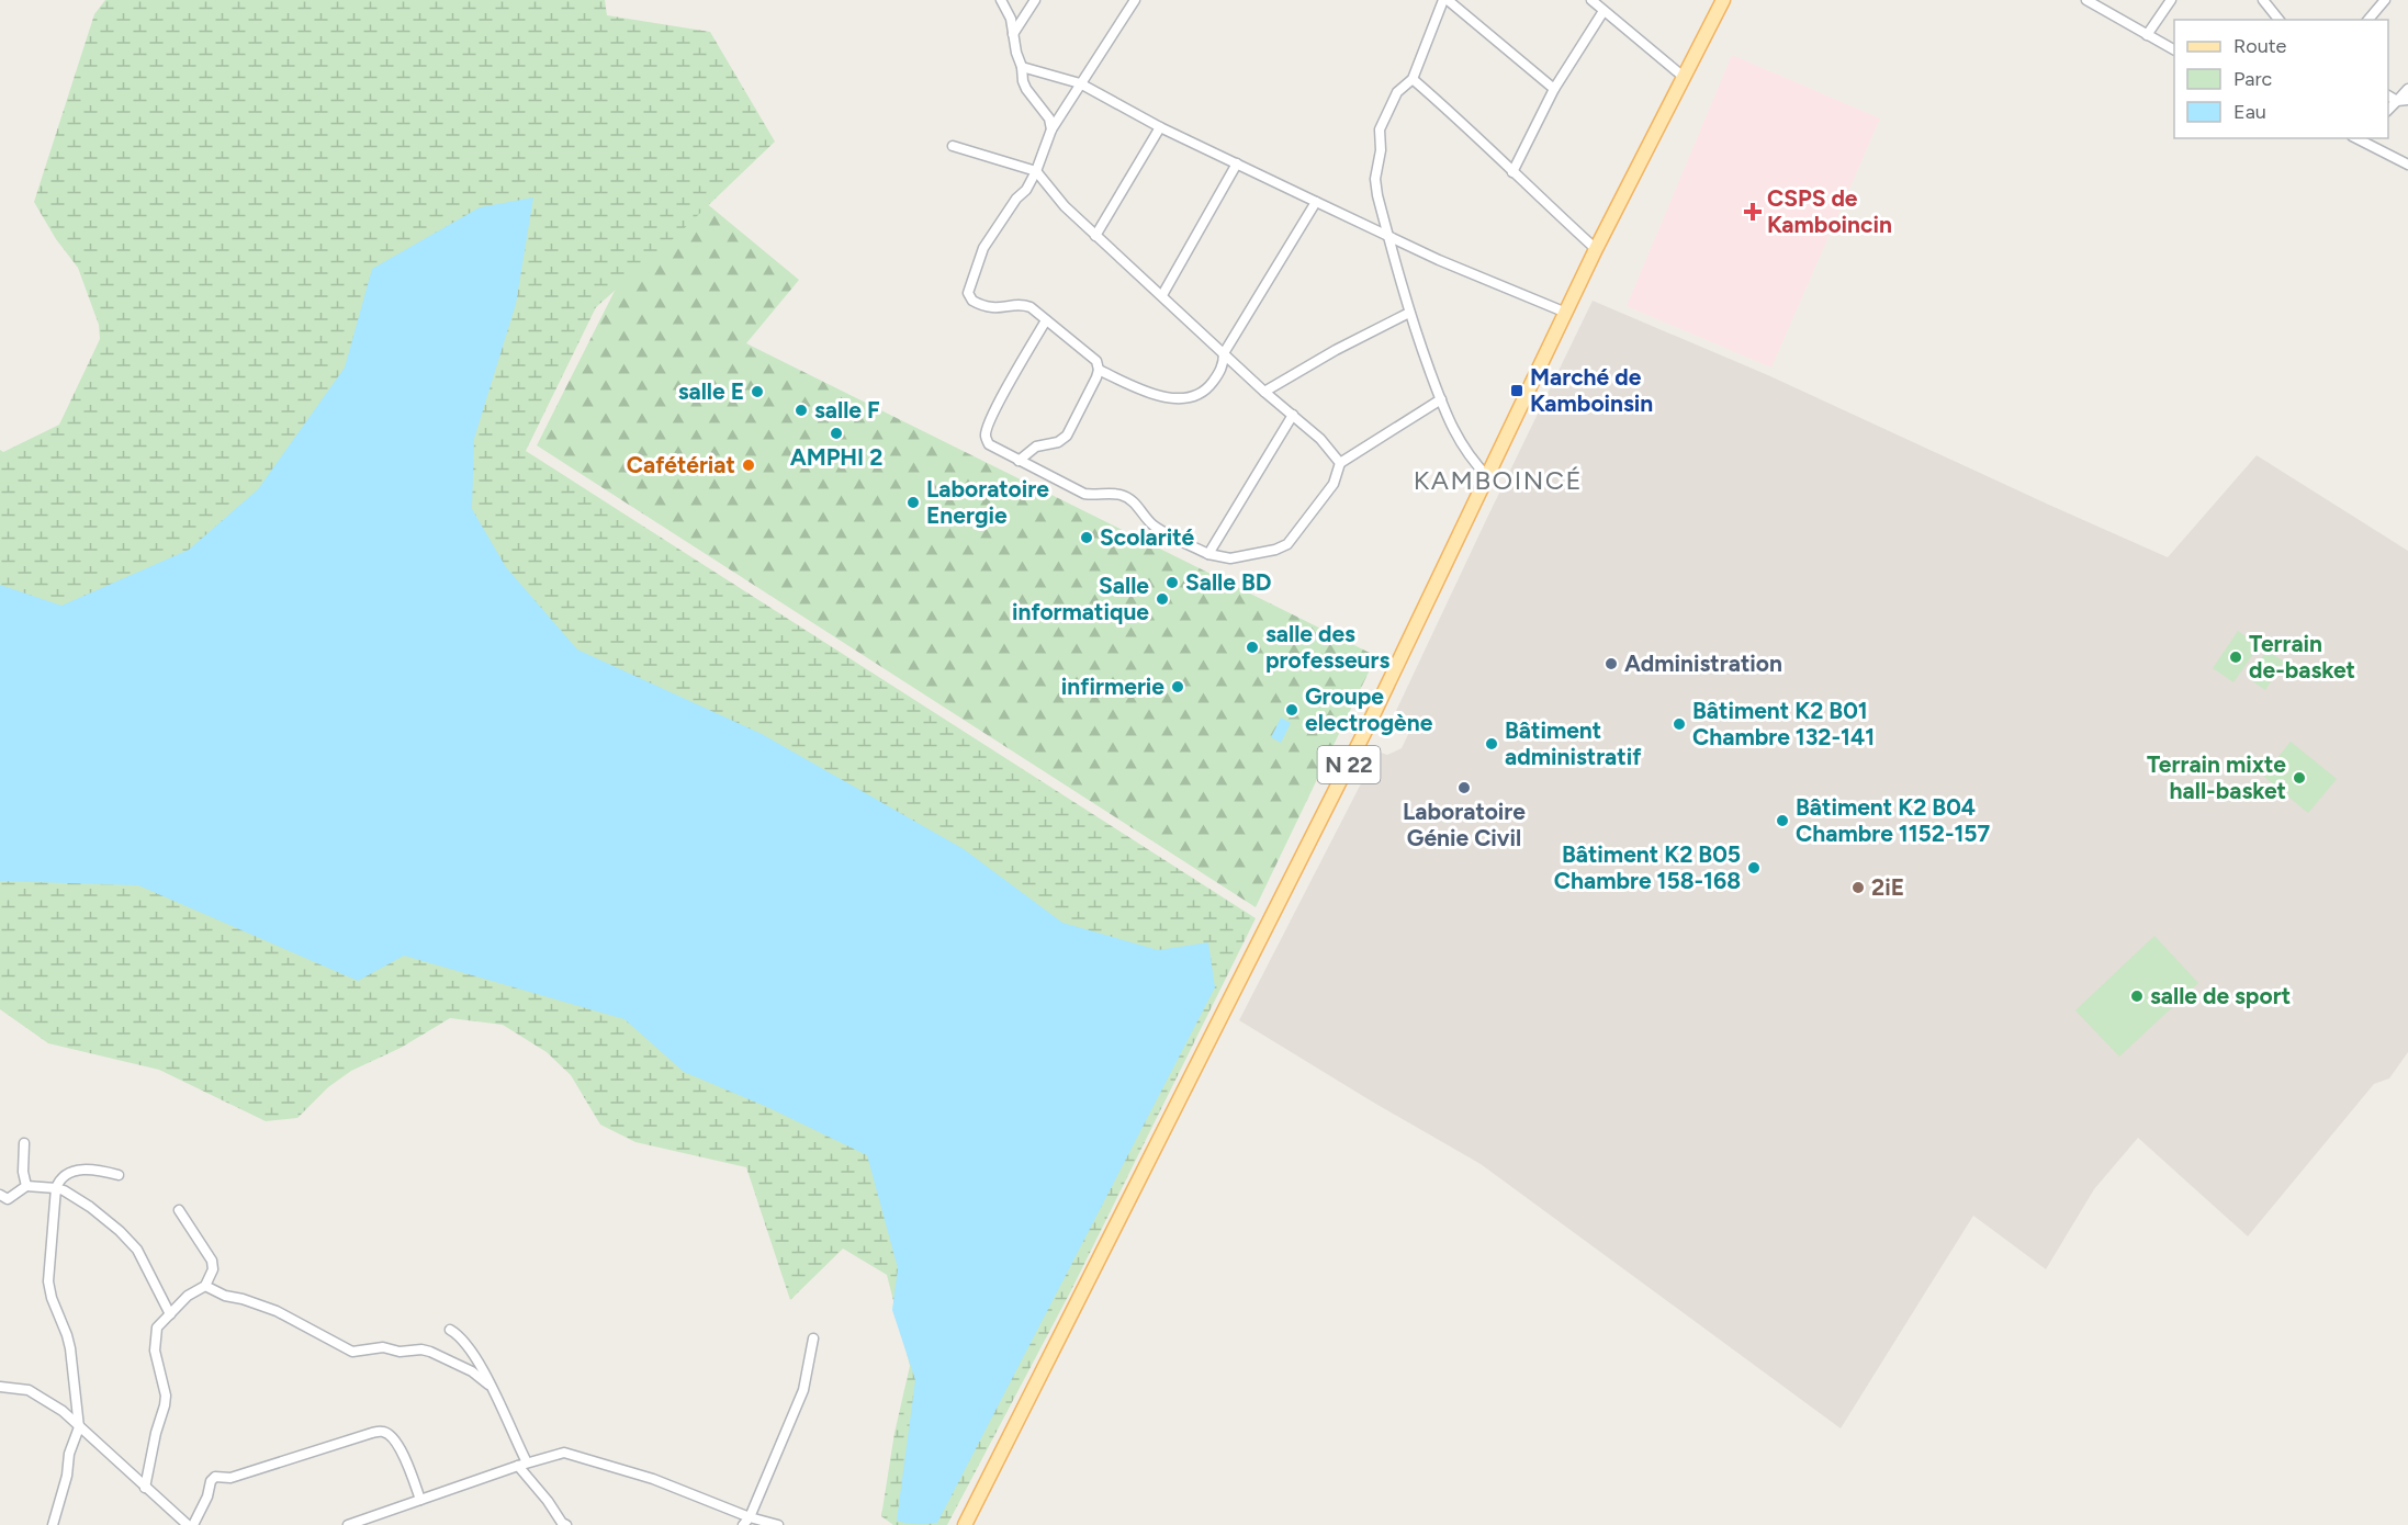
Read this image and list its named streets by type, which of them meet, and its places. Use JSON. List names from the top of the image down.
{
  "streets": {
    "main road": ["N 22"]
  },
  "districts": ["KAMBOINCÉ"],
  "places": {
    "health": ["CSPS de Kamboincin"],
    "transit": ["Marché de Kamboinsin"],
    "other": [
      "salle E",
      "salle F",
      "AMPHI 2",
      "Cafétériat",
      "Laboratoire Energie",
      "Scolarité",
      "Salle BD",
      "Salle informatique",
      "salle des professeurs",
      "Terrain de-basket",
      "Administration",
      "infirmerie",
      "Groupe electrogène",
      "Bâtiment K2 B01 Chambre 132-141",
      "Bâtiment administratif",
      "Terrain mixte hall-basket",
      "Laboratoire Génie Civil",
      "Bâtiment K2 B04 Chambre 1152-157",
      "Bâtiment K2 B05 Chambre 158-168",
      "2iE",
      "salle de sport"
    ]
  },
  "legend": ["Route", "Parc", "Eau"]
}
